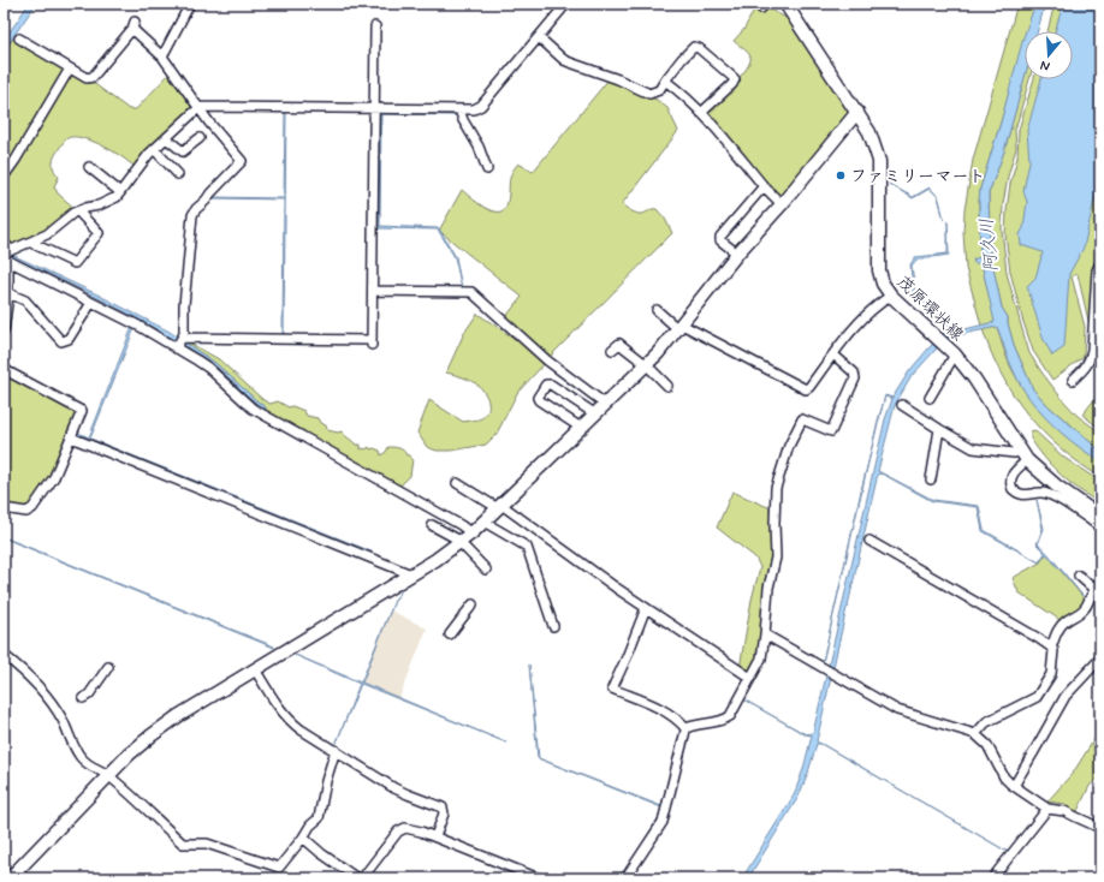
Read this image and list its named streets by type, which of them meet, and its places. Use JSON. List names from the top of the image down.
{
  "streets": {
    "street": ["茂原環状線"]
  },
  "water": ["阿久川"],
  "places": ["ファミリーマート"],
  "north": "bottom"
}
